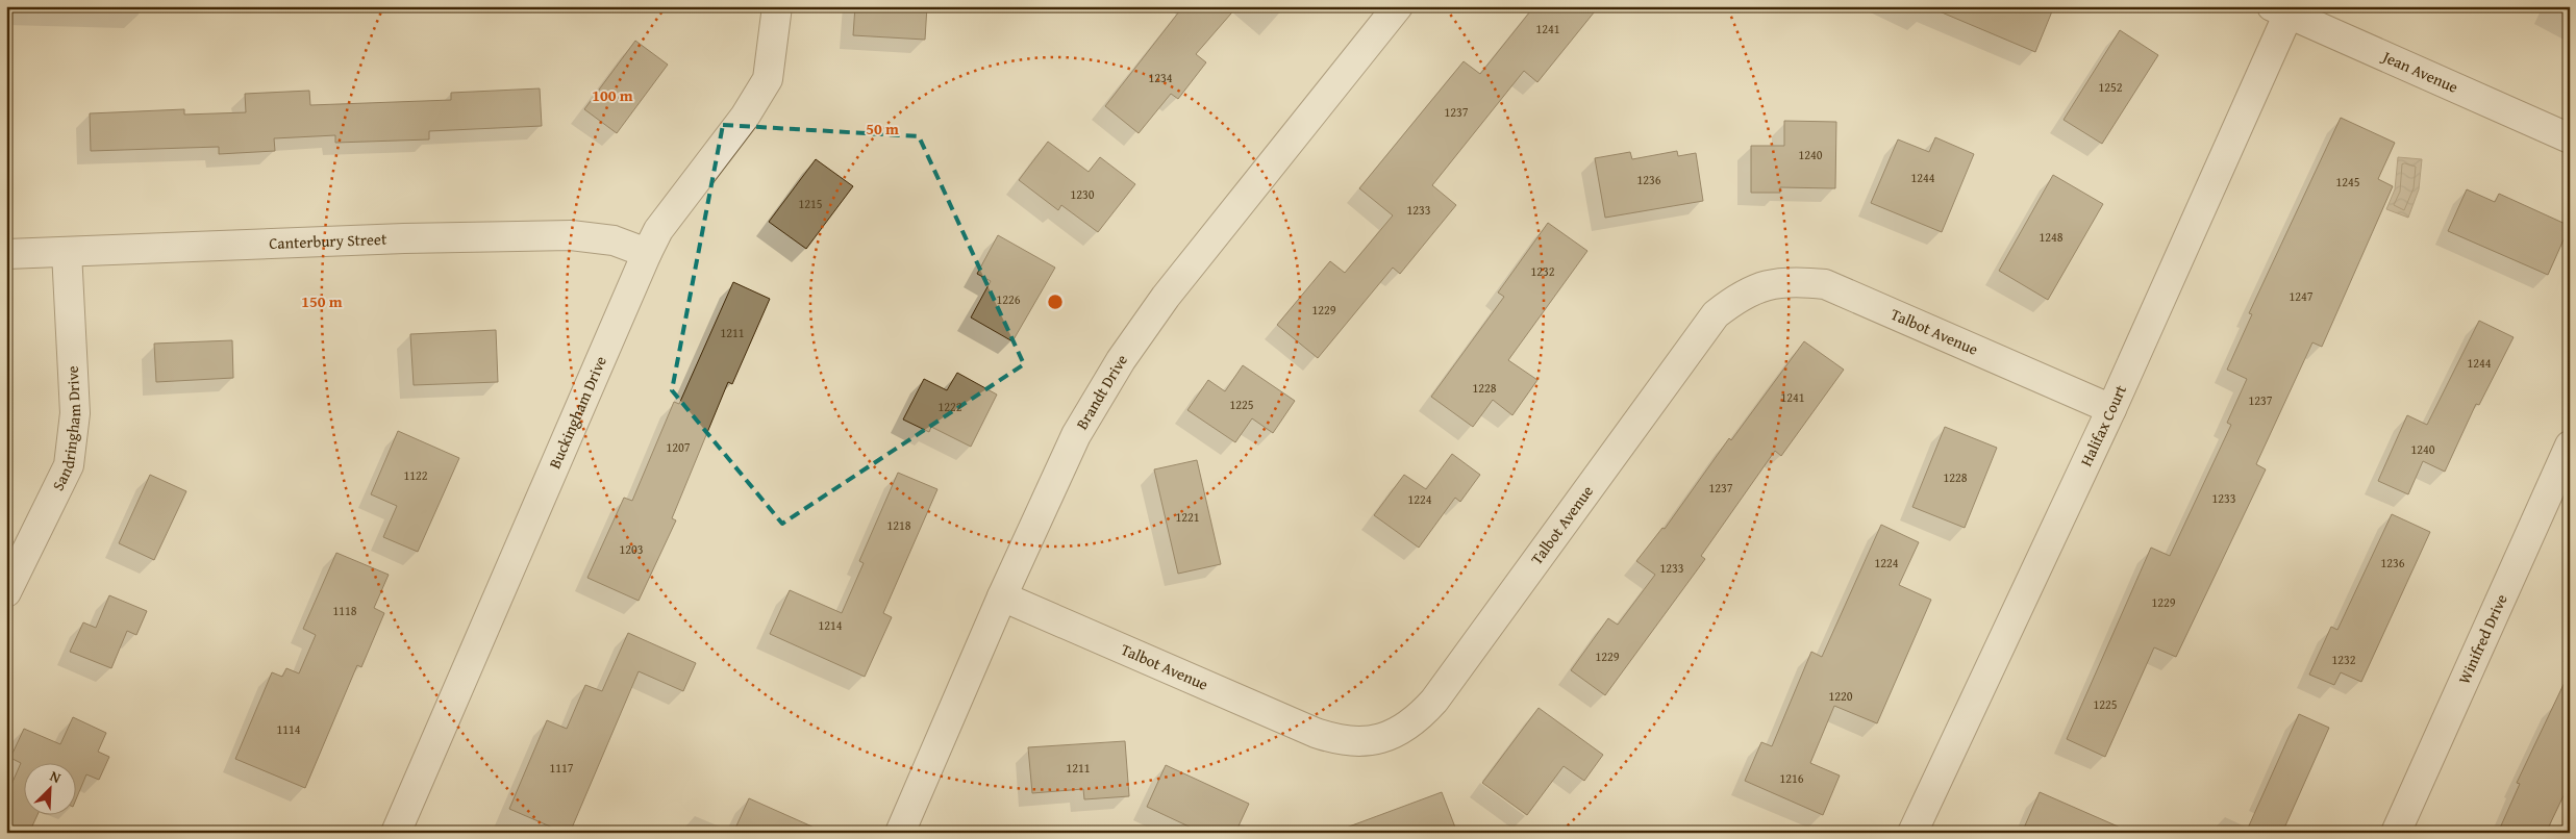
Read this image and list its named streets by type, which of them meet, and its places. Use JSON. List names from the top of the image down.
{
  "streets": {
    "street": [
      "Jean Avenue",
      "Canterbury Street",
      "Talbot Avenue",
      "Brandt Drive",
      "Buckingham Drive",
      "Halifax Court",
      "Sandringham Drive",
      "Winifred Drive"
    ]
  },
  "crossings": [
    ["Jean Avenue", "Halifax Court"],
    ["Canterbury Street", "Buckingham Drive"],
    ["Canterbury Street", "Sandringham Drive"],
    ["Talbot Avenue", "Brandt Drive"],
    ["Talbot Avenue", "Halifax Court"]
  ],
  "house_numbers": [
    "1241",
    "1234",
    "1252",
    "1237",
    "1240",
    "1244",
    "1236",
    "1245",
    "1230",
    "1215",
    "1233",
    "1248",
    "1232",
    "1247",
    "1226",
    "1229",
    "1211",
    "1244",
    "1228",
    "1241",
    "1237",
    "1225",
    "1222",
    "1207",
    "1240",
    "1122",
    "1228",
    "1237",
    "1233",
    "1224",
    "1221",
    "1218",
    "1203",
    "1224",
    "1236",
    "1233",
    "1229",
    "1118",
    "1214",
    "1229",
    "1232",
    "1220",
    "1225",
    "1114",
    "1117",
    "1211",
    "1216"
  ],
  "north": "top right",
  "rings": ["100 m", "50 m", "150 m"]
}
